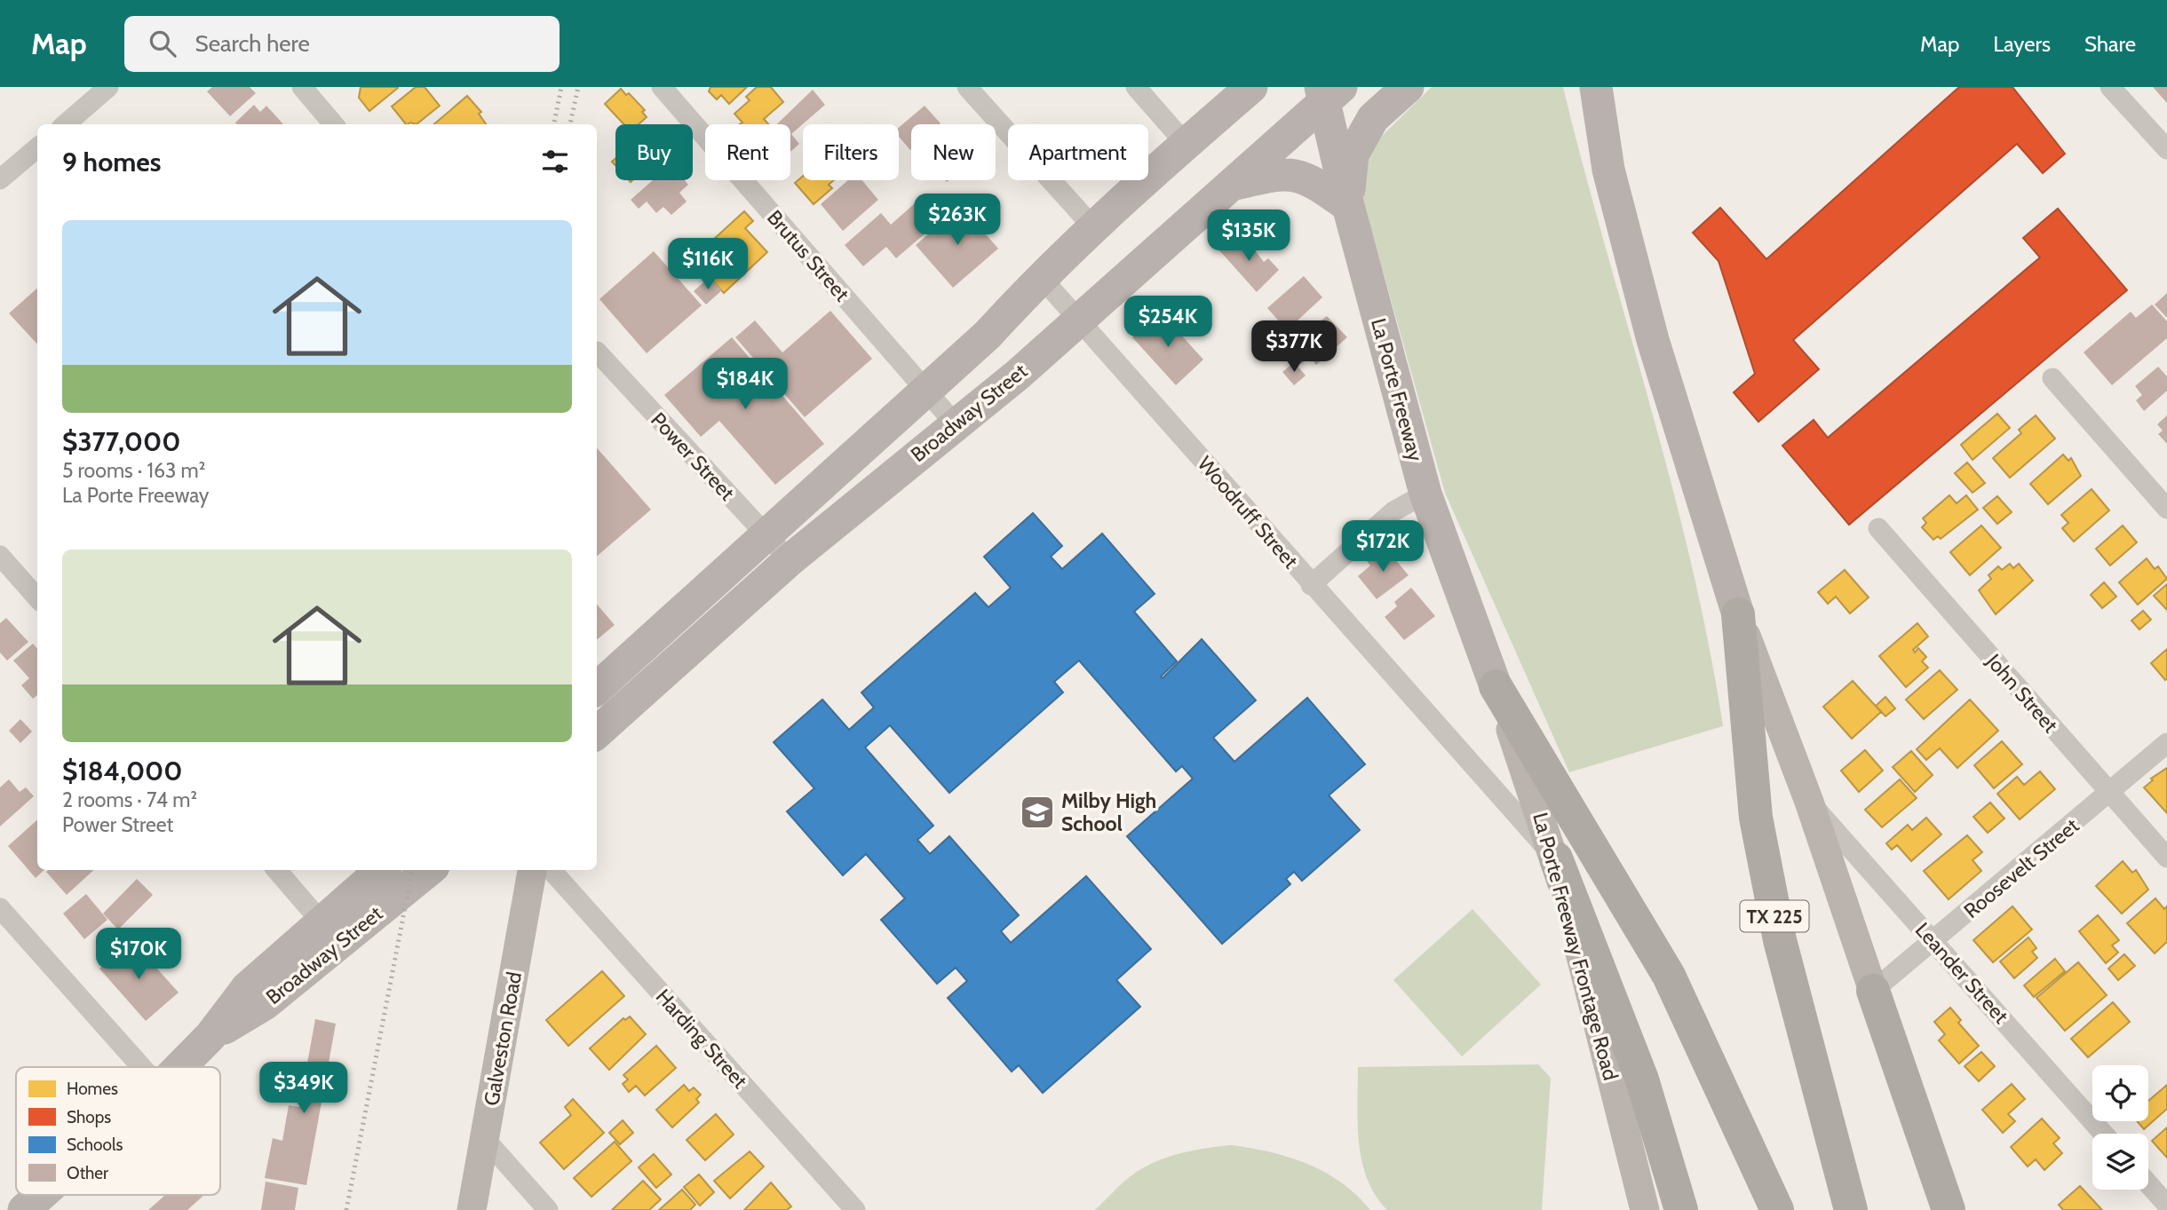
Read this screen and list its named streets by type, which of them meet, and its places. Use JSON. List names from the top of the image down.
{
  "streets": {
    "highway": ["TX 225"],
    "main road": [
      "La Porte Freeway",
      "Broadway Street",
      "La Porte Freeway Frontage Road",
      "Galveston Road"
    ],
    "street": [
      "Brutus Street",
      "Power Street",
      "Woodruff Street",
      "John Street",
      "Roosevelt Street",
      "Leander Street",
      "Harding Street"
    ]
  },
  "crossings": [
    ["Brutus Street", "Broadway Street"],
    ["La Porte Freeway", "Broadway Street"],
    ["La Porte Freeway", "La Porte Freeway Frontage Road"],
    ["Broadway Street", "Power Street"],
    ["Broadway Street", "Woodruff Street"],
    ["Woodruff Street", "La Porte Freeway Frontage Road"],
    ["John Street", "Roosevelt Street"],
    ["Roosevelt Street", "Leander Street"]
  ],
  "places": {
    "school or university": ["Milby High School"]
  },
  "legend": [
    "Homes",
    "Shops",
    "Schools",
    "Other"
  ],
  "page": {
    "header": "Map",
    "search": "Search here",
    "nav": ["Map", "Layers", "Share"],
    "chip": [
      "Buy",
      "Rent",
      "Filters",
      "New",
      "Apartment"
    ],
    "heading": "9 homes",
    "price": [
      "$263K",
      "$135K",
      "$116K",
      "$254K",
      "$377K",
      "$184K",
      "$172K",
      "$170K",
      "$349K"
    ],
    "list": [
      {
        "name": "$377,000",
        "note": "5 rooms · 163 m² · La Porte Freeway"
      },
      {
        "name": "$184,000",
        "note": "2 rooms · 74 m² · Power Street"
      }
    ]
  }
}
